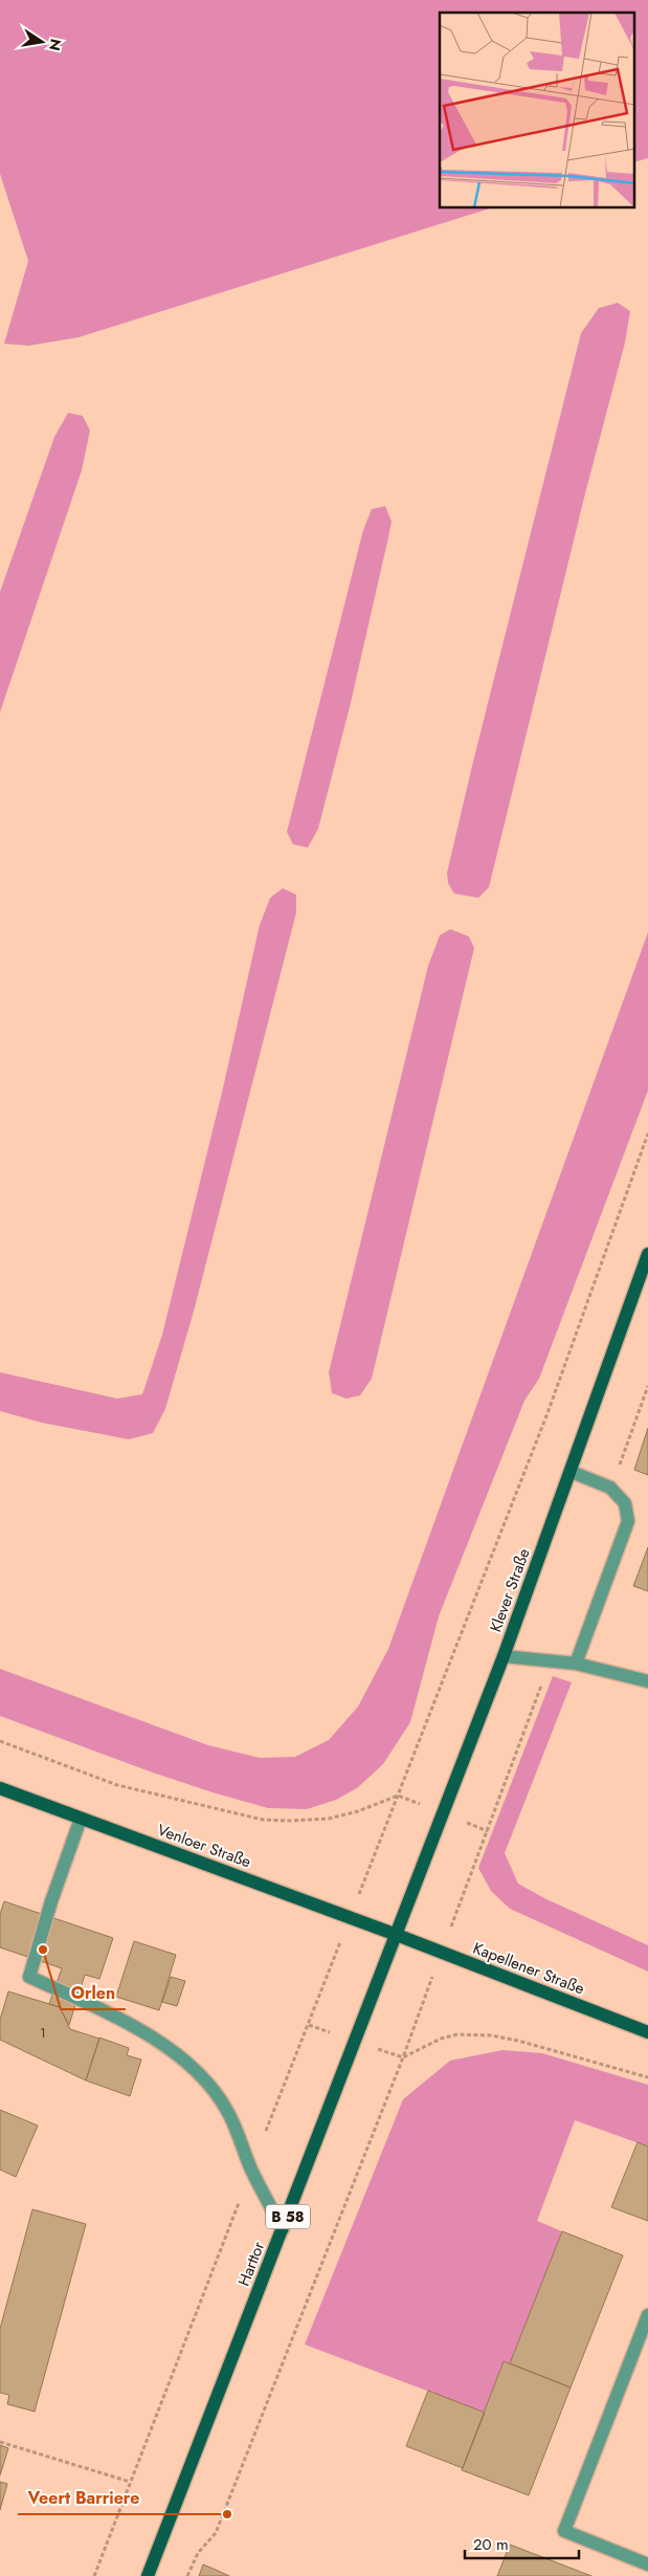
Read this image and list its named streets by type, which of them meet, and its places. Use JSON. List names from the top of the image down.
{
  "streets": {
    "main road": [
      "Klever Straße",
      "Venloer Straße",
      "Kapellener Straße",
      "B 58",
      "Harttor"
    ]
  },
  "crossings": [
    ["Klever Straße", "Venloer Straße"],
    ["Klever Straße", "Kapellener Straße"],
    ["Klever Straße", "Harttor"],
    ["Venloer Straße", "Kapellener Straße"],
    ["Venloer Straße", "Harttor"],
    ["Kapellener Straße", "Harttor"]
  ],
  "places": ["Orlen", "Veert Barriere"],
  "house_numbers": ["1"],
  "scale_bar": "20 m",
  "north": "right"
}
